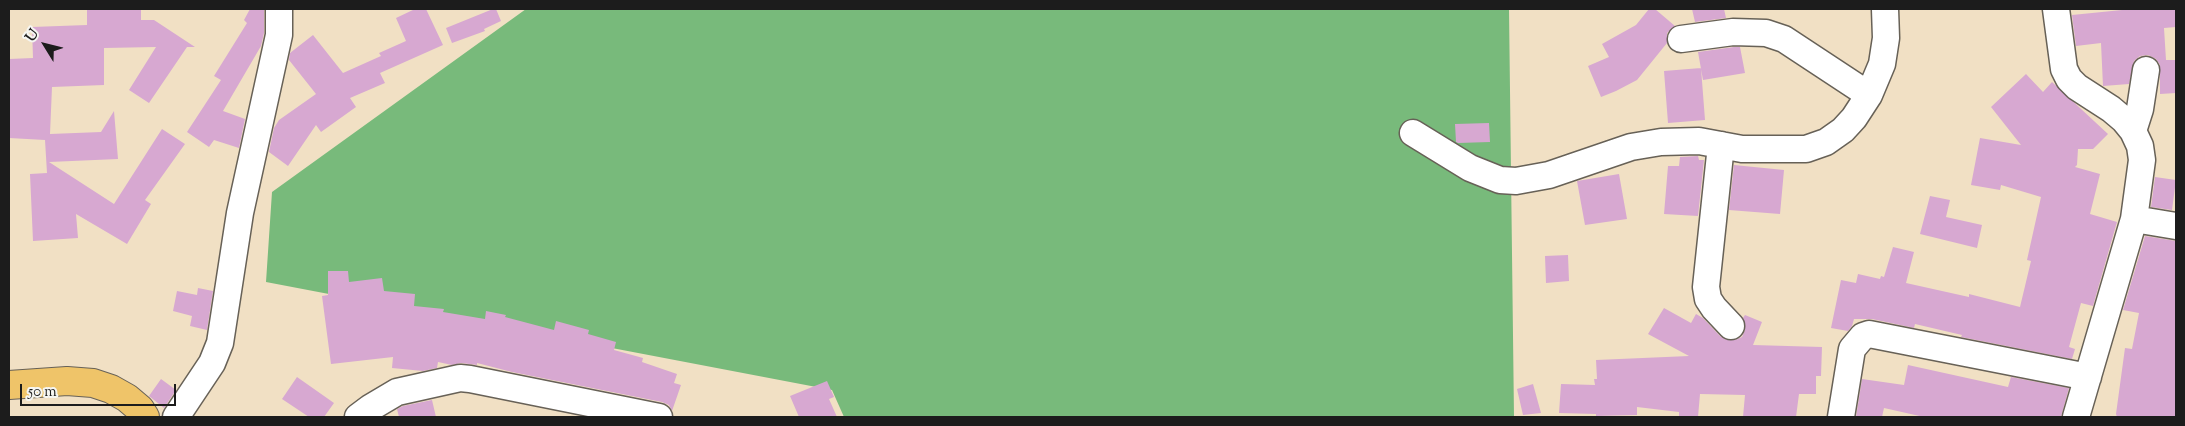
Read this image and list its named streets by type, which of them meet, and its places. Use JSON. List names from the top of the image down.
{
  "scale_bar": "50 m",
  "north": "top left"
}
